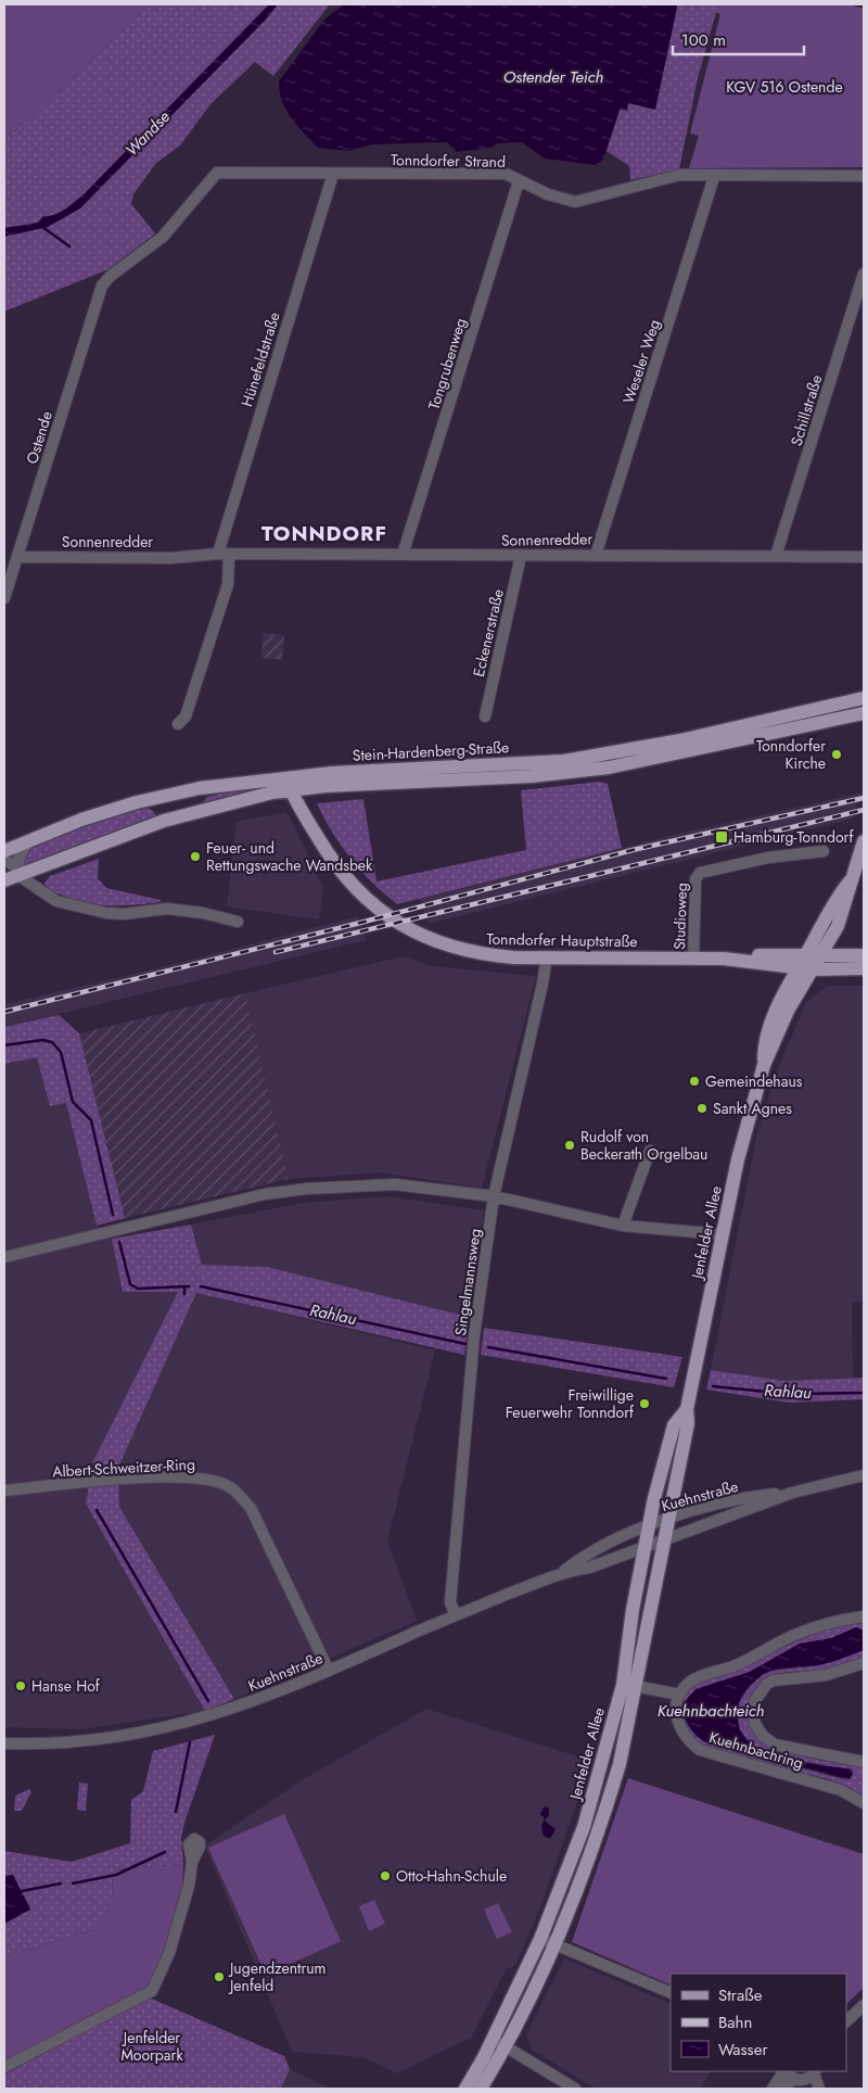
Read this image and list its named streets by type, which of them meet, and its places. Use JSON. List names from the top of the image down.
{
  "streets": {
    "main road": ["Stein-Hardenberg-Straße", "Tonndorfer Hauptstraße", "Jenfelder Allee"],
    "street": [
      "Tonndorfer Strand",
      "Hünefeldstraße",
      "Weseler Weg",
      "Tongrubenweg",
      "Schillstraße",
      "Ostende",
      "Sonnenredder",
      "Eckenerstraße",
      "Studioweg",
      "Singelmannsweg",
      "Albert-Schweitzer-Ring",
      "Kuehnstraße",
      "Kuehnbachring"
    ]
  },
  "crossings": [
    ["Tonndorfer Strand", "Hünefeldstraße"],
    ["Tonndorfer Strand", "Weseler Weg"],
    ["Tonndorfer Strand", "Tongrubenweg"],
    ["Tonndorfer Strand", "Ostende"],
    ["Hünefeldstraße", "Sonnenredder"],
    ["Weseler Weg", "Sonnenredder"],
    ["Tongrubenweg", "Sonnenredder"],
    ["Schillstraße", "Sonnenredder"],
    ["Ostende", "Sonnenredder"],
    ["Sonnenredder", "Eckenerstraße"],
    ["Stein-Hardenberg-Straße", "Tonndorfer Hauptstraße"],
    ["Studioweg", "Tonndorfer Hauptstraße"],
    ["Tonndorfer Hauptstraße", "Jenfelder Allee"],
    ["Tonndorfer Hauptstraße", "Singelmannsweg"],
    ["Jenfelder Allee", "Kuehnstraße"],
    ["Singelmannsweg", "Kuehnstraße"],
    ["Albert-Schweitzer-Ring", "Kuehnstraße"]
  ],
  "districts": ["TONNDORF"],
  "water": [
    "Ostender Teich",
    "Wandse",
    "Rahlau",
    "Kuehnbachteich"
  ],
  "parks": ["KGV 516 Ostende", "Jenfelder Moorpark"],
  "places": {
    "other": [
      "Tonndorfer Kirche",
      "Feuer- und Rettungswache Wandsbek",
      "Gemeindehaus",
      "Sankt Agnes",
      "Rudolf von Beckerath Orgelbau",
      "Freiwillige Feuerwehr Tonndorf",
      "Hanse Hof",
      "Otto-Hahn-Schule",
      "Jugendzentrum Jenfeld"
    ],
    "transit": ["Hamburg-Tonndorf"]
  },
  "legend": ["Straße", "Bahn", "Wasser"],
  "scale_bar": "100 m"
}
